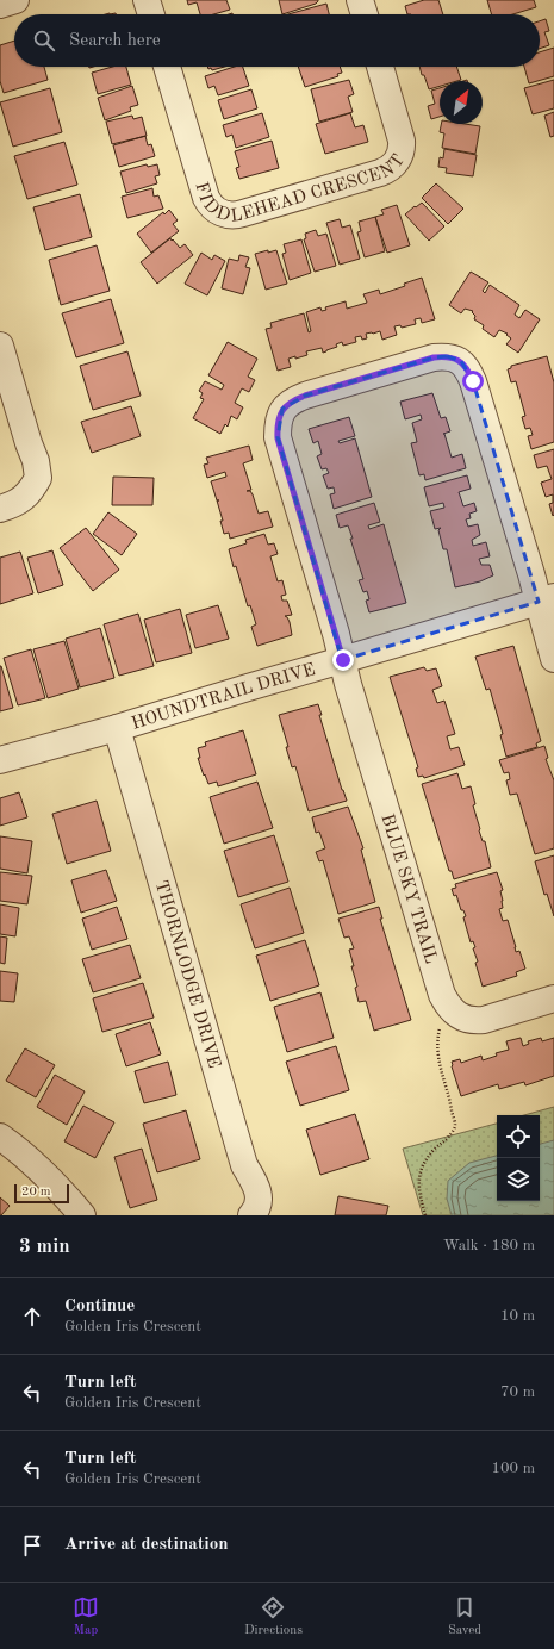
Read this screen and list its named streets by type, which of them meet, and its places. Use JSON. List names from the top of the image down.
{
  "streets": {
    "street": [
      "FIDDLEHEAD CRESCENT",
      "HOUNDTRAIL DRIVE",
      "BLUE SKY TRAIL",
      "THORNLODGE DRIVE"
    ]
  },
  "crossings": [
    ["HOUNDTRAIL DRIVE", "BLUE SKY TRAIL"],
    ["HOUNDTRAIL DRIVE", "THORNLODGE DRIVE"]
  ],
  "scale_bar": "20 m",
  "north": "top right",
  "page": {
    "search": "Search here",
    "scale": "20 m",
    "heading": ["3 min", "Walk · 180 m"],
    "list": [
      ["Continue", "Golden Iris Crescent", "10 m"],
      ["Turn left", "Golden Iris Crescent", "70 m"],
      ["Turn left", "Golden Iris Crescent", "100 m"],
      "Arrive at destination"
    ],
    "nav": ["Map", "Directions", "Saved"]
  }
}
